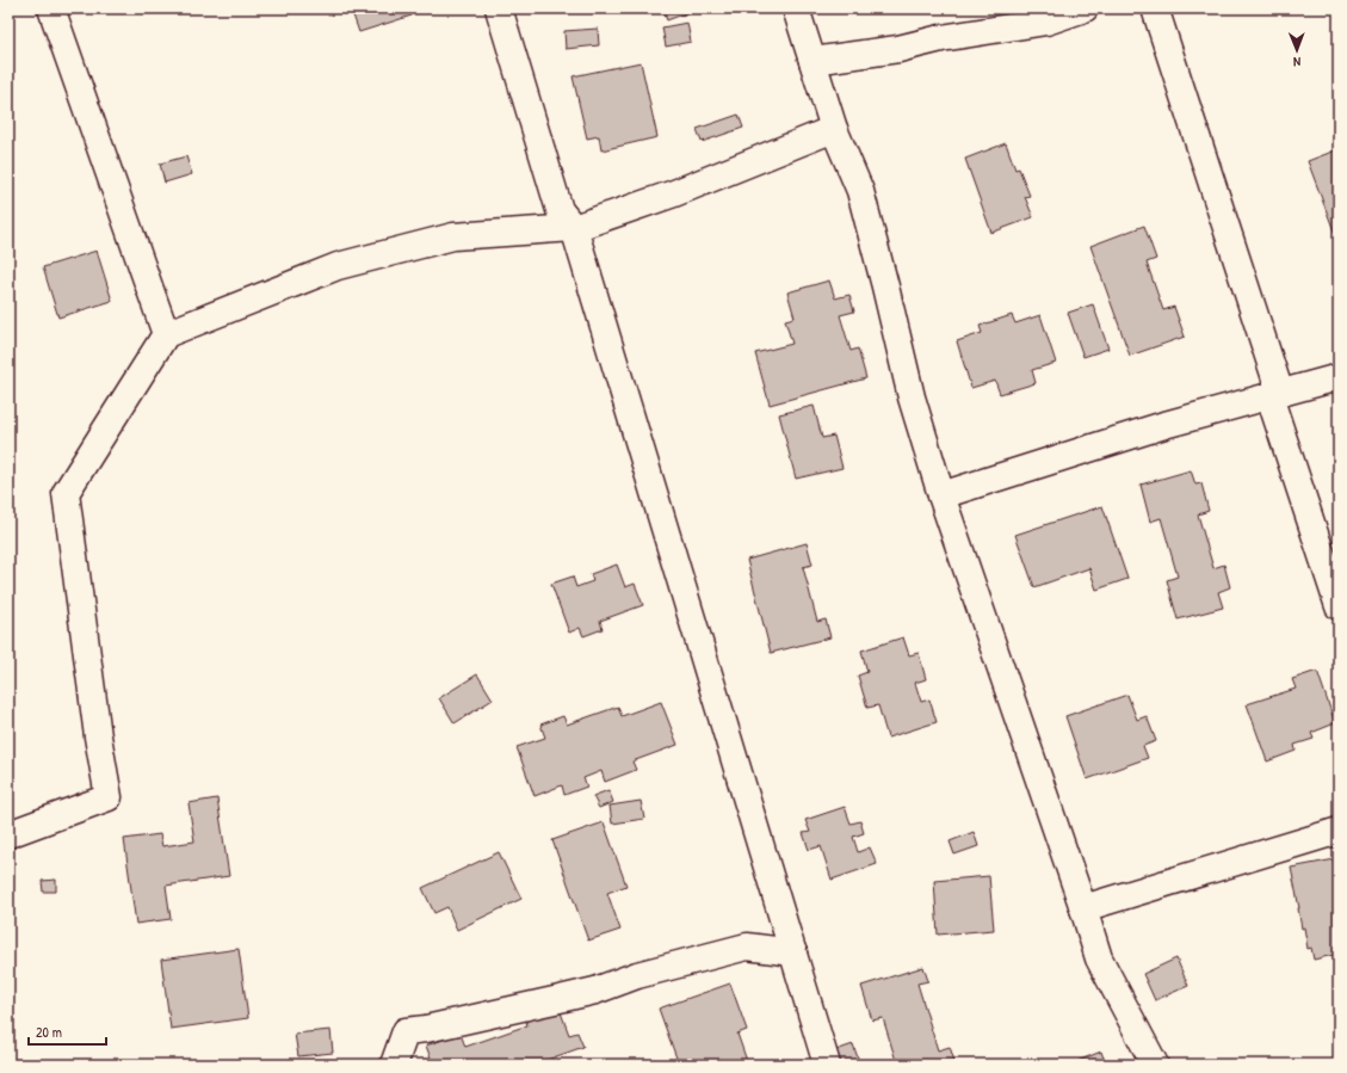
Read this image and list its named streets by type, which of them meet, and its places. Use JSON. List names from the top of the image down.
{
  "scale_bar": "20 m",
  "north": "bottom"
}
